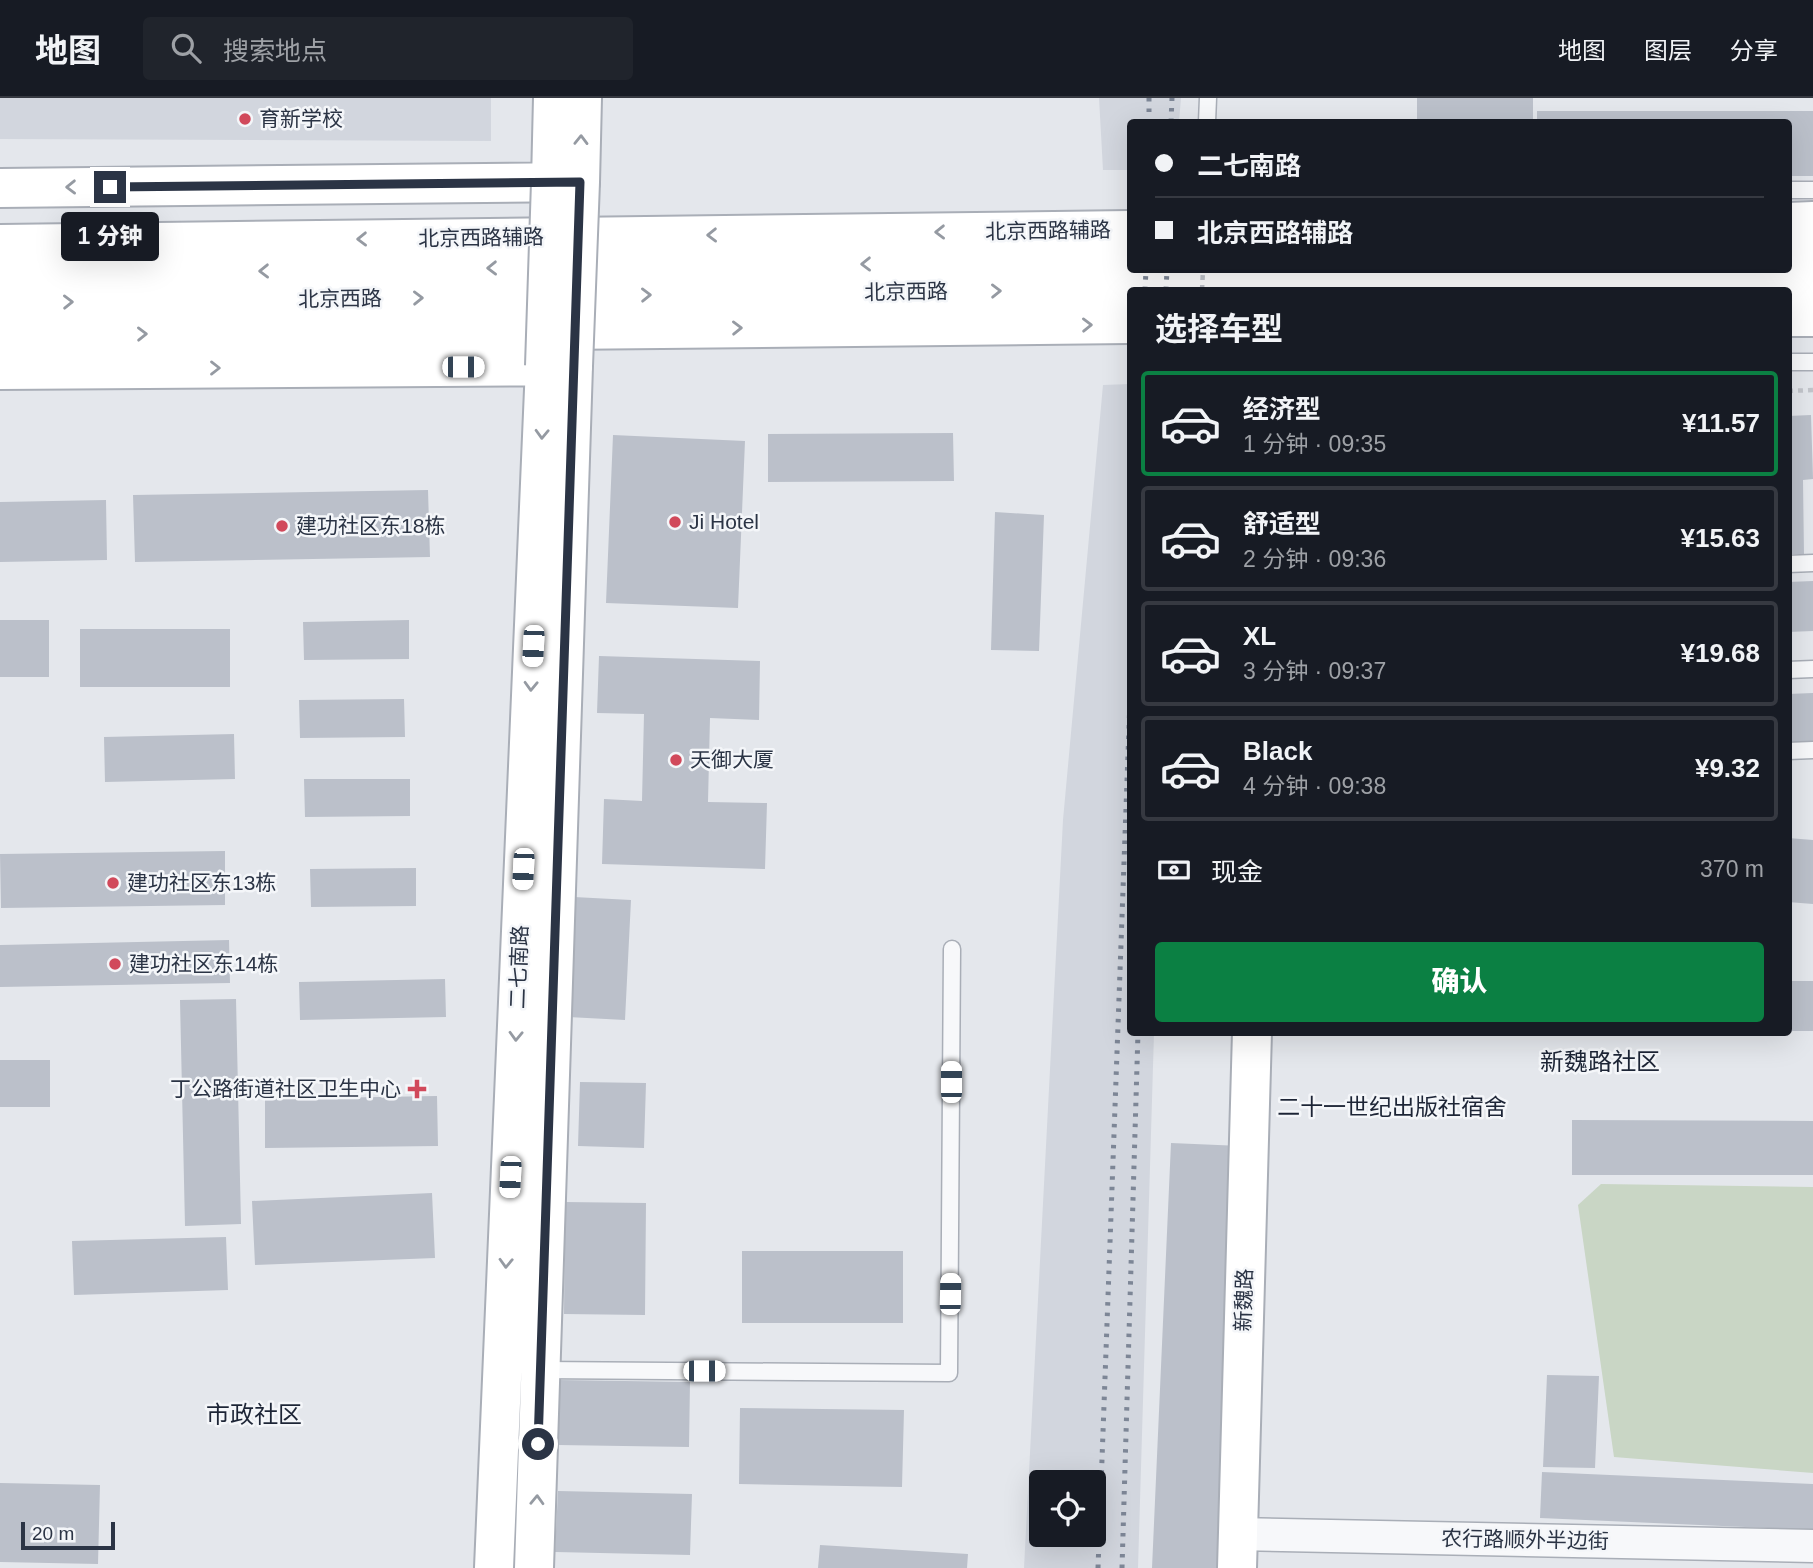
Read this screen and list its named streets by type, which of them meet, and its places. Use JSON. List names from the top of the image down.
{
  "streets": {
    "main road": [
      "北京西路辅路",
      "北京西路",
      "二七南路",
      "新魏路"
    ],
    "street": ["农行路顺外半边街"]
  },
  "crossings": [
    ["新魏路", "农行路顺外半边街"]
  ],
  "districts": ["新魏路社区", "二十一世纪出版社宿舍", "市政社区"],
  "places": {
    "other": [
      "育新学校",
      "Ji Hotel",
      "建功社区东18栋",
      "天御大厦",
      "建功社区东13栋",
      "建功社区东14栋"
    ],
    "health": ["丁公路街道社区卫生中心"]
  },
  "scale_bar": "20 m",
  "page": {
    "header": "地图",
    "search": "搜索地点",
    "nav": ["地图", "图层", "分享"],
    "banner": ["二七南路", "北京西路辅路"],
    "bubble": "1 分钟",
    "heading": "选择车型",
    "list": [
      {
        "name": "经济型",
        "note": "1 分钟 · 09:35",
        "value": "¥11.57"
      },
      {
        "name": "舒适型",
        "note": "2 分钟 · 09:36",
        "value": "¥15.63"
      },
      {
        "name": "XL",
        "note": "3 分钟 · 09:37",
        "value": "¥19.68"
      },
      {
        "name": "Black",
        "note": "4 分钟 · 09:38",
        "value": "¥9.32"
      }
    ],
    "pay": ["现金", "370 m"],
    "buttons": "确认",
    "scale": "20 m"
  }
}
